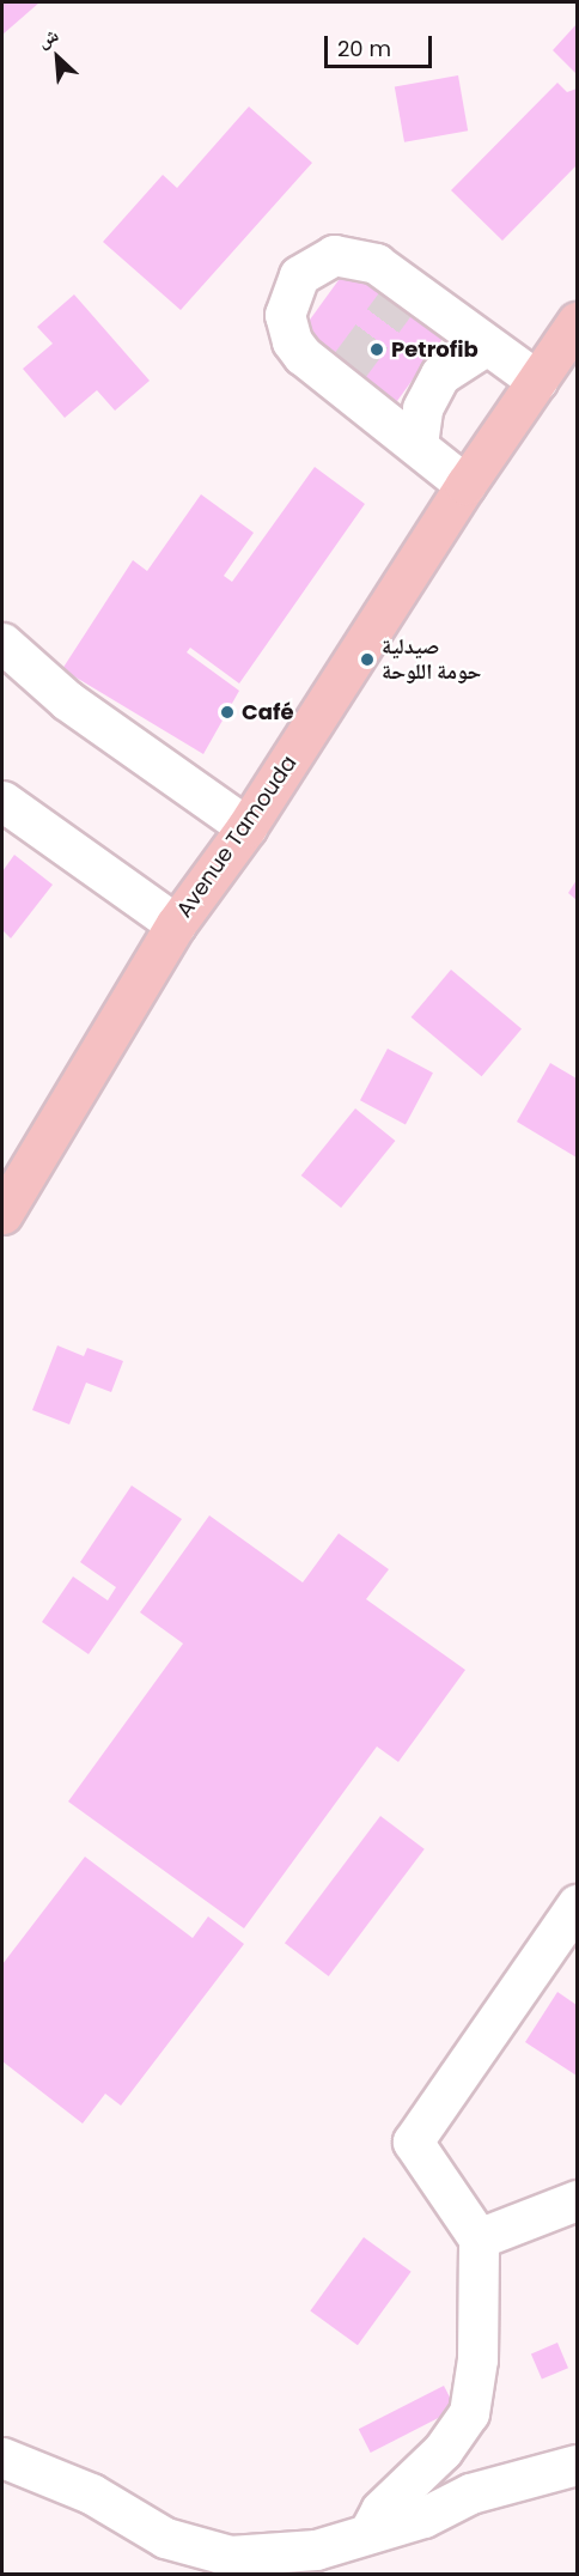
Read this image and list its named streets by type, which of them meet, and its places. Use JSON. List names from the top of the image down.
{
  "streets": {
    "highway": ["Avenue Tamouda"]
  },
  "places": ["Petrofib", "صيدلية حومة اللوحة", "Café"],
  "scale_bar": "20 m",
  "north": "top left"
}
